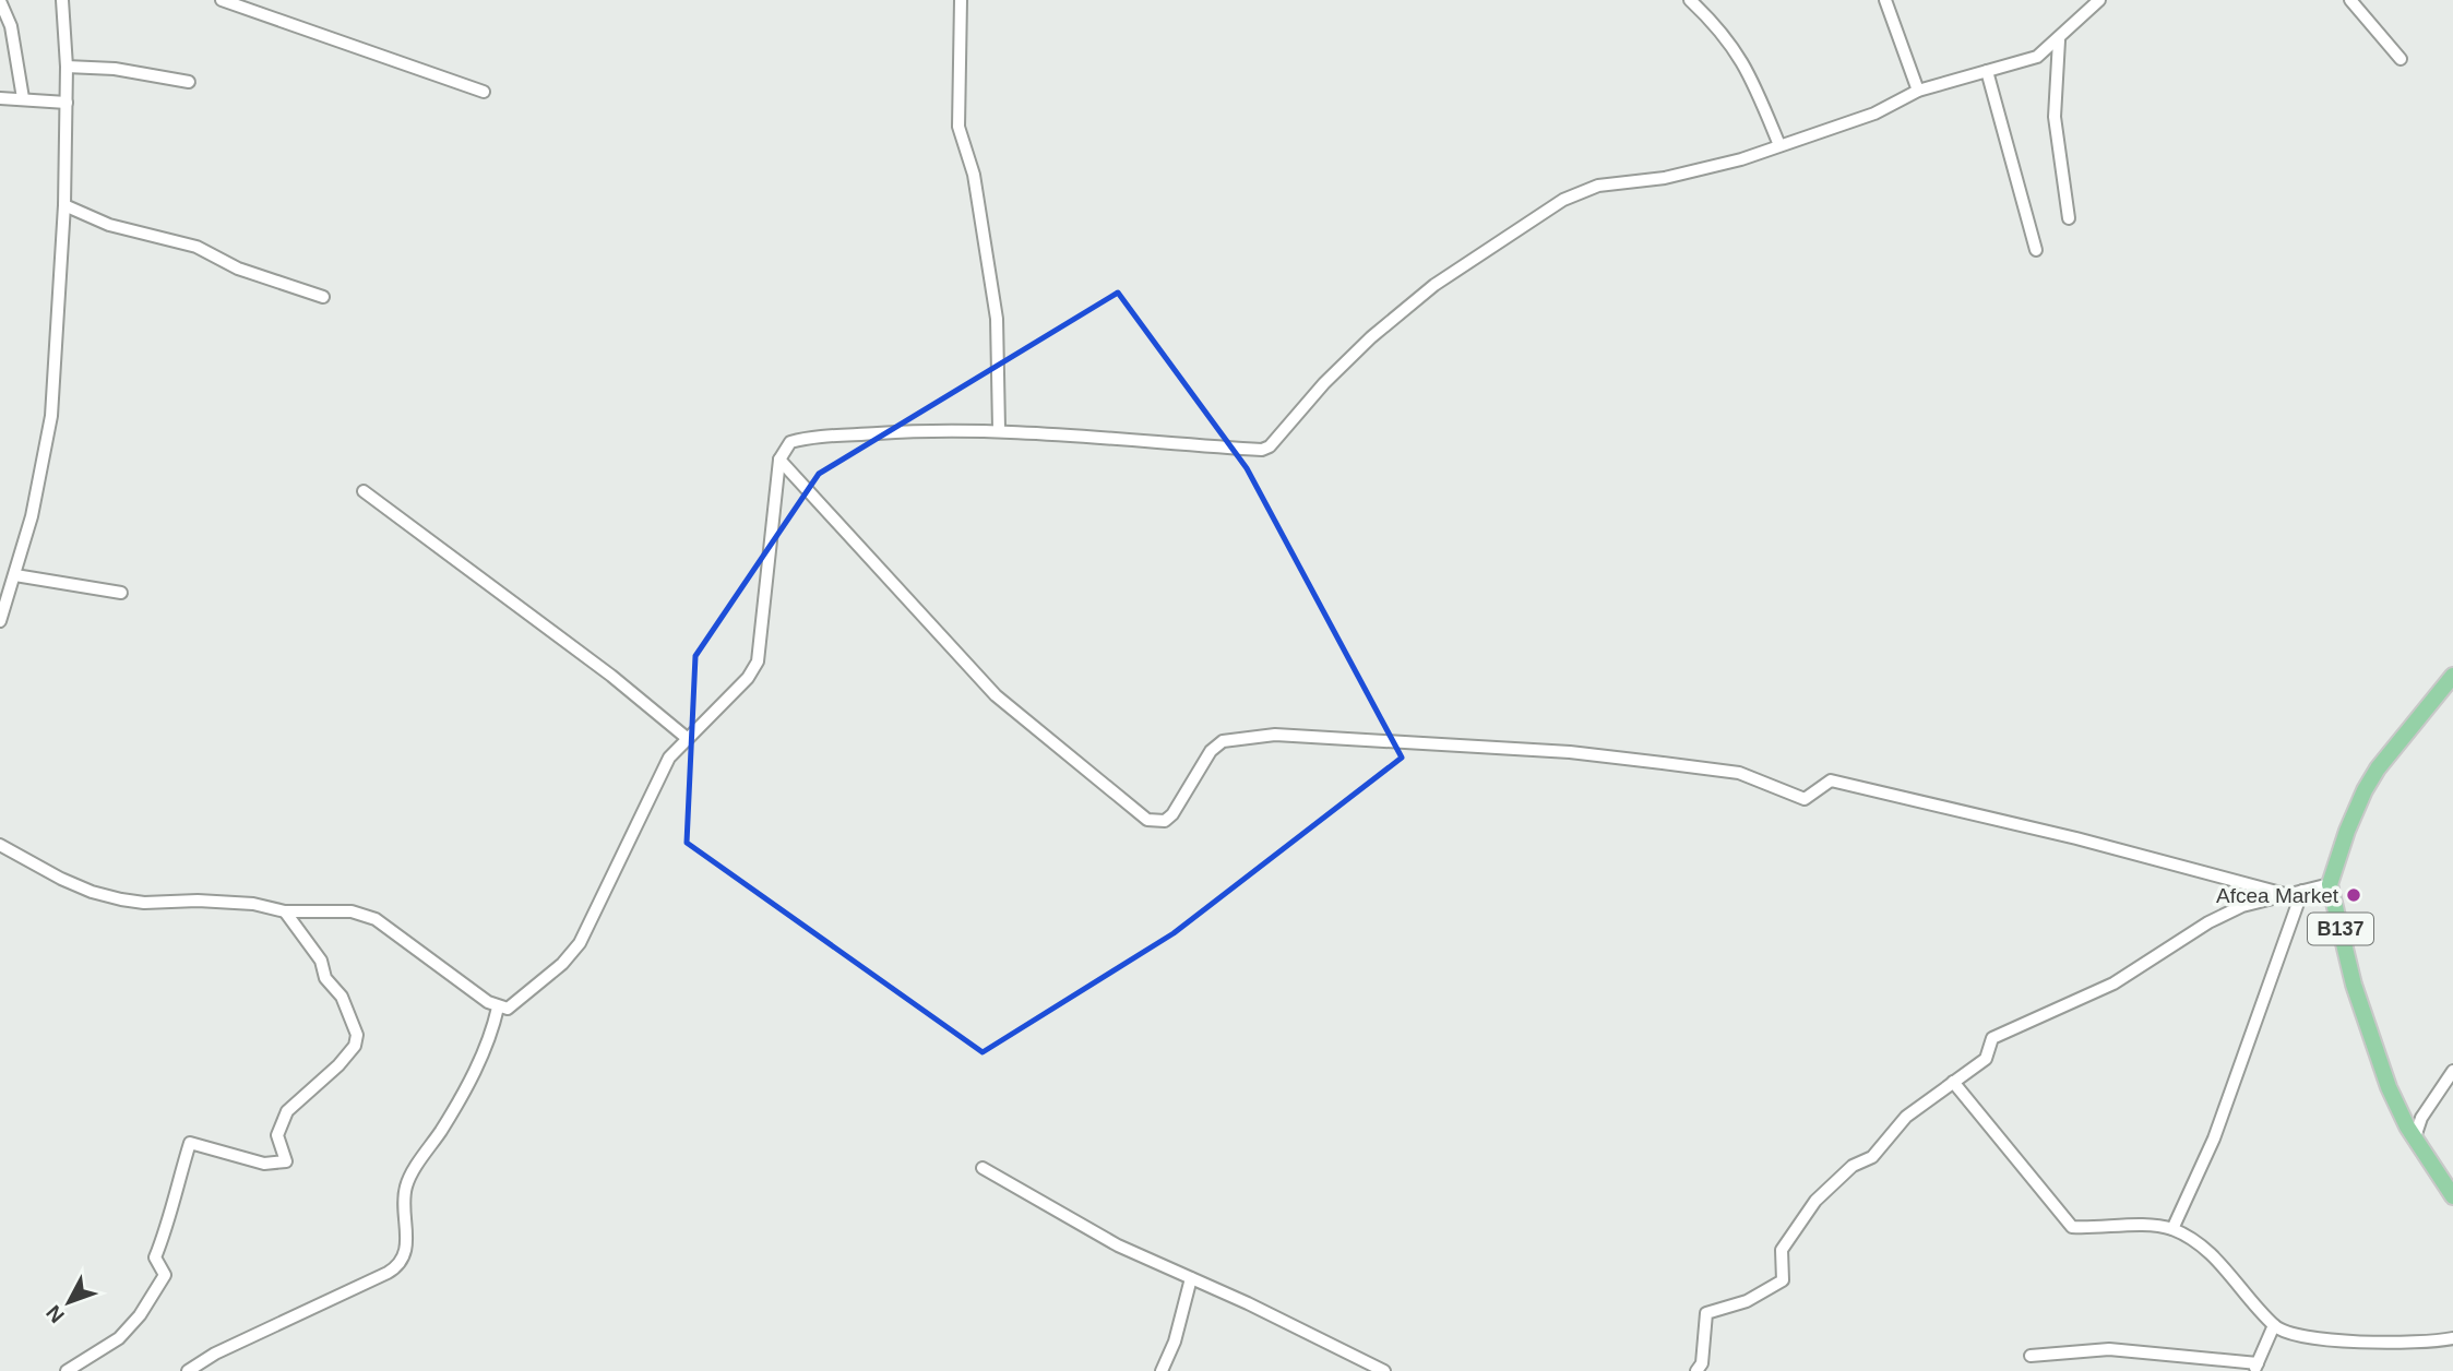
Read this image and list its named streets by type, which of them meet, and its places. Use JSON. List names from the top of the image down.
{
  "streets": {
    "main road": ["B137"]
  },
  "places": ["Afcea Market"],
  "north": "bottom left"
}
